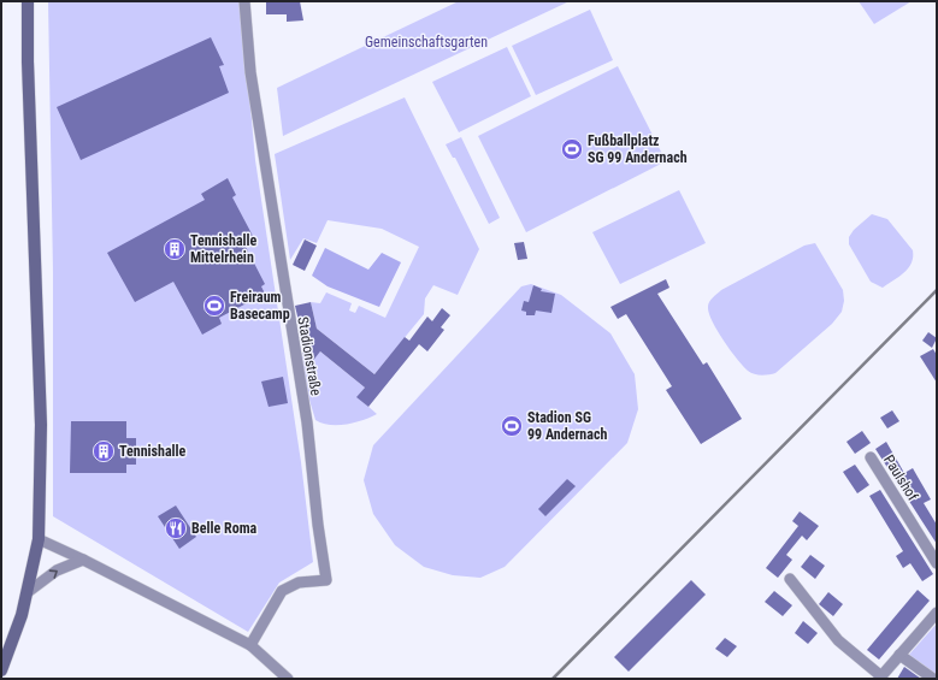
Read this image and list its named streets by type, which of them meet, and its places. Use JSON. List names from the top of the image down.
{
  "streets": {
    "street": ["Stadionstraße", "Paulshof"]
  },
  "parks": ["Gemeinschaftsgarten"],
  "places": {
    "sports": ["Fußballplatz SG 99 Andernach", "Freiraum Basecamp", "Stadion SG 99 Andernach"],
    "building": ["Tennishalle Mittelrhein", "Tennishalle"],
    "restaurant": ["Belle Roma"]
  }
}
